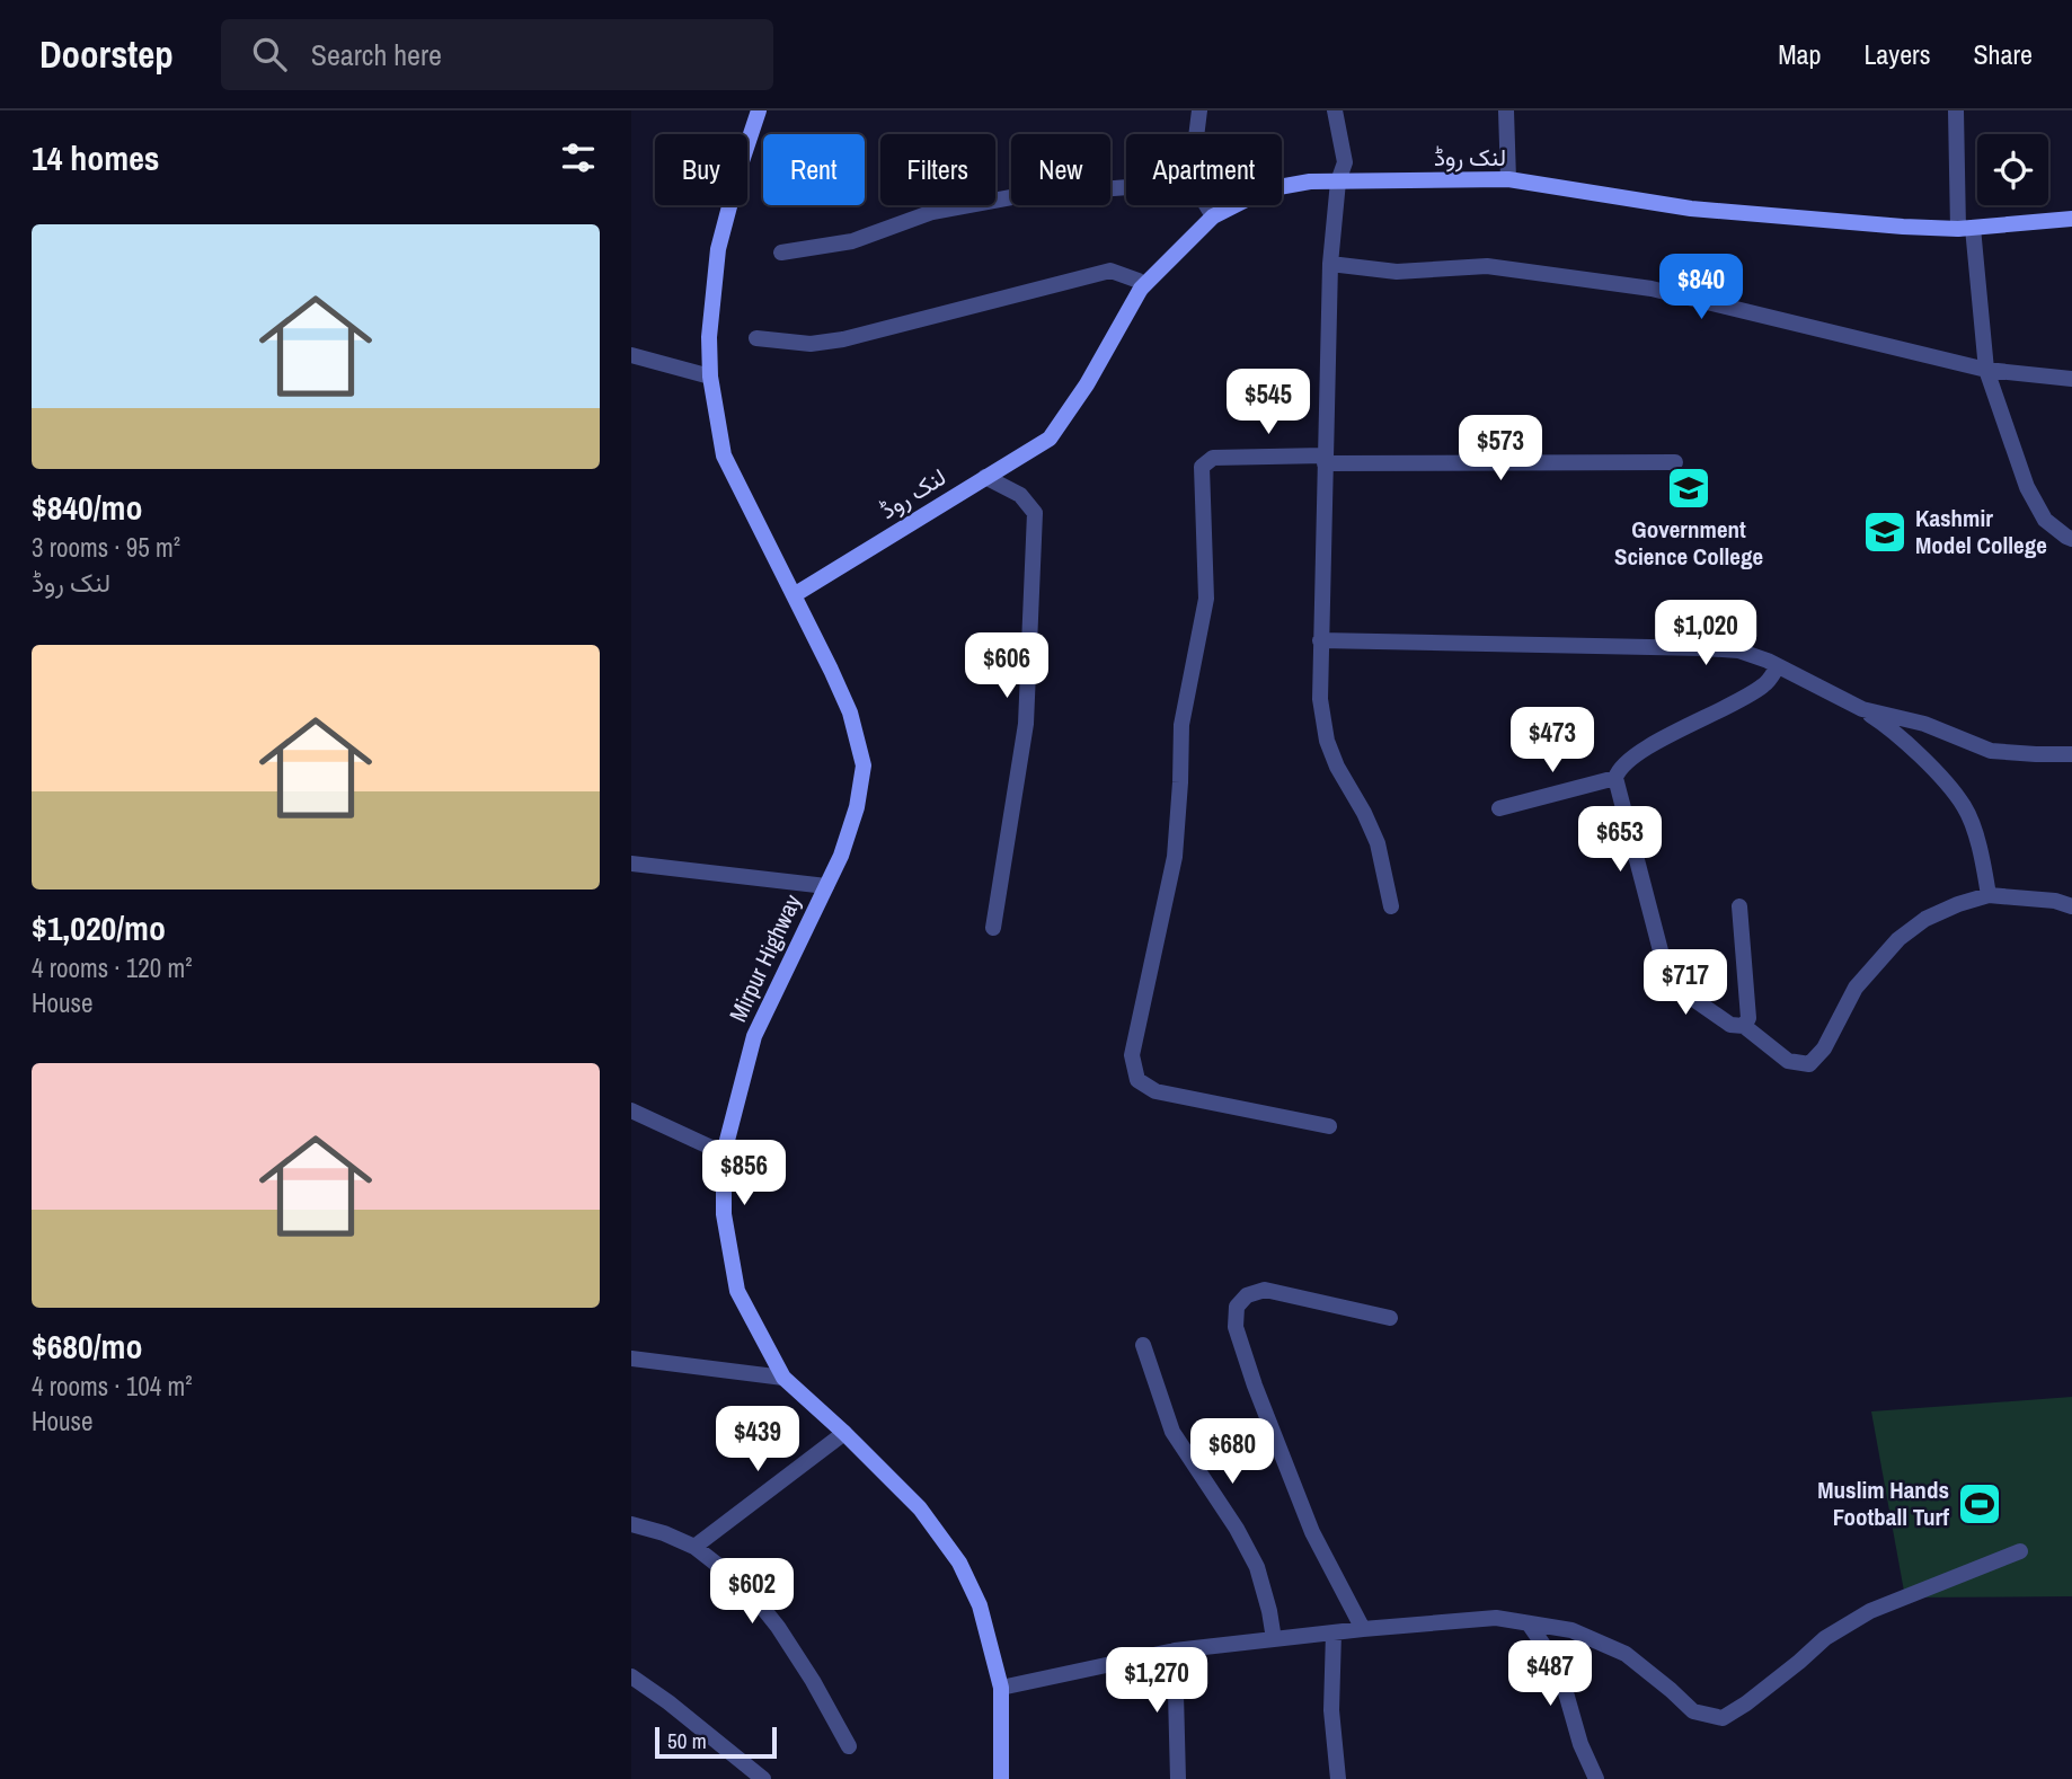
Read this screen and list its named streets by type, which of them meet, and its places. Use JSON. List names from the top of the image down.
{
  "streets": {
    "main road": ["لنک روڈ", "Mirpur Highway"]
  },
  "crossings": [
    ["لنک روڈ", "Mirpur Highway"]
  ],
  "places": {
    "school or university": ["Government Science College", "Kashmir Model College"],
    "sports": ["Muslim Hands Football Turf"]
  },
  "scale_bar": "50 m",
  "page": {
    "header": "Doorstep",
    "search": "Search here",
    "nav": ["Map", "Layers", "Share"],
    "heading": "14 homes",
    "chip": [
      "Buy",
      "Rent",
      "Filters",
      "New",
      "Apartment"
    ],
    "list": [
      {
        "name": "$840/mo",
        "note": "3 rooms · 95 m² · لنک روڈ"
      },
      {
        "name": "$1,020/mo",
        "note": "4 rooms · 120 m² · House"
      },
      {
        "name": "$680/mo",
        "note": "4 rooms · 104 m² · House"
      }
    ],
    "price": [
      "$840",
      "$545",
      "$573",
      "$1,020",
      "$606",
      "$473",
      "$653",
      "$717",
      "$856",
      "$439",
      "$680",
      "$602",
      "$487",
      "$1,270"
    ],
    "scale": "50 m"
  }
}
